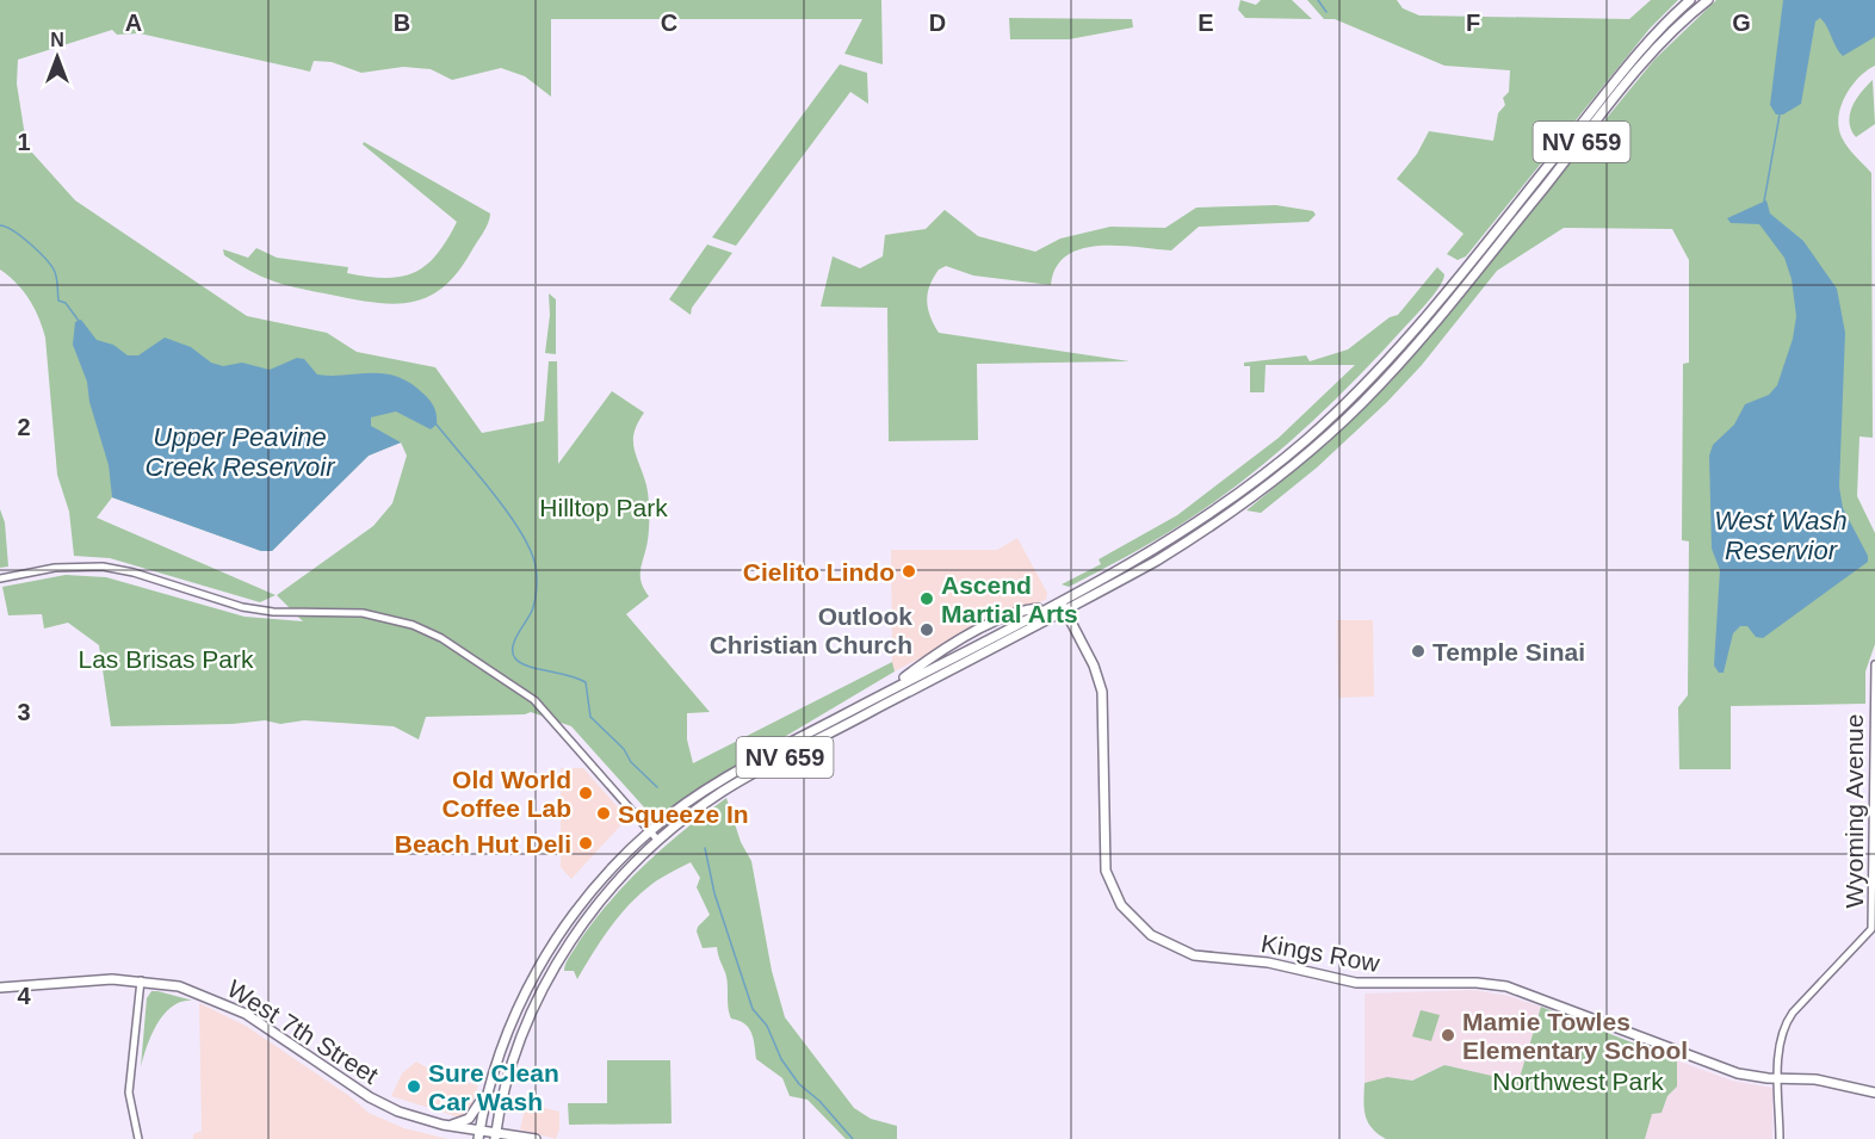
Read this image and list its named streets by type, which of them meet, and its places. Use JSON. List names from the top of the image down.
{
  "streets": {
    "main road": ["NV 659", "Kings Row", "West 7th Street"],
    "street": ["Wyoming Avenue"]
  },
  "crossings": [
    ["NV 659", "Kings Row"],
    ["NV 659", "West 7th Street"],
    ["Wyoming Avenue", "Kings Row"]
  ],
  "water": ["Upper Peavine Creek Reservoir", "West Wash Reservior"],
  "parks": ["Hilltop Park", "Las Brisas Park", "Northwest Park"],
  "places": [
    "Cielito Lindo",
    "Ascend Martial Arts",
    "Outlook Christian Church",
    "Temple Sinai",
    "Old World Coffee Lab",
    "Squeeze In",
    "Beach Hut Deli",
    "Mamie Towles Elementary School",
    "Sure Clean Car Wash"
  ],
  "north": "top",
  "grid": {
    "columns": [
      "A",
      "B",
      "C",
      "D",
      "E",
      "F",
      "G"
    ],
    "rows": [
      "1",
      "2",
      "3",
      "4"
    ]
  }
}
